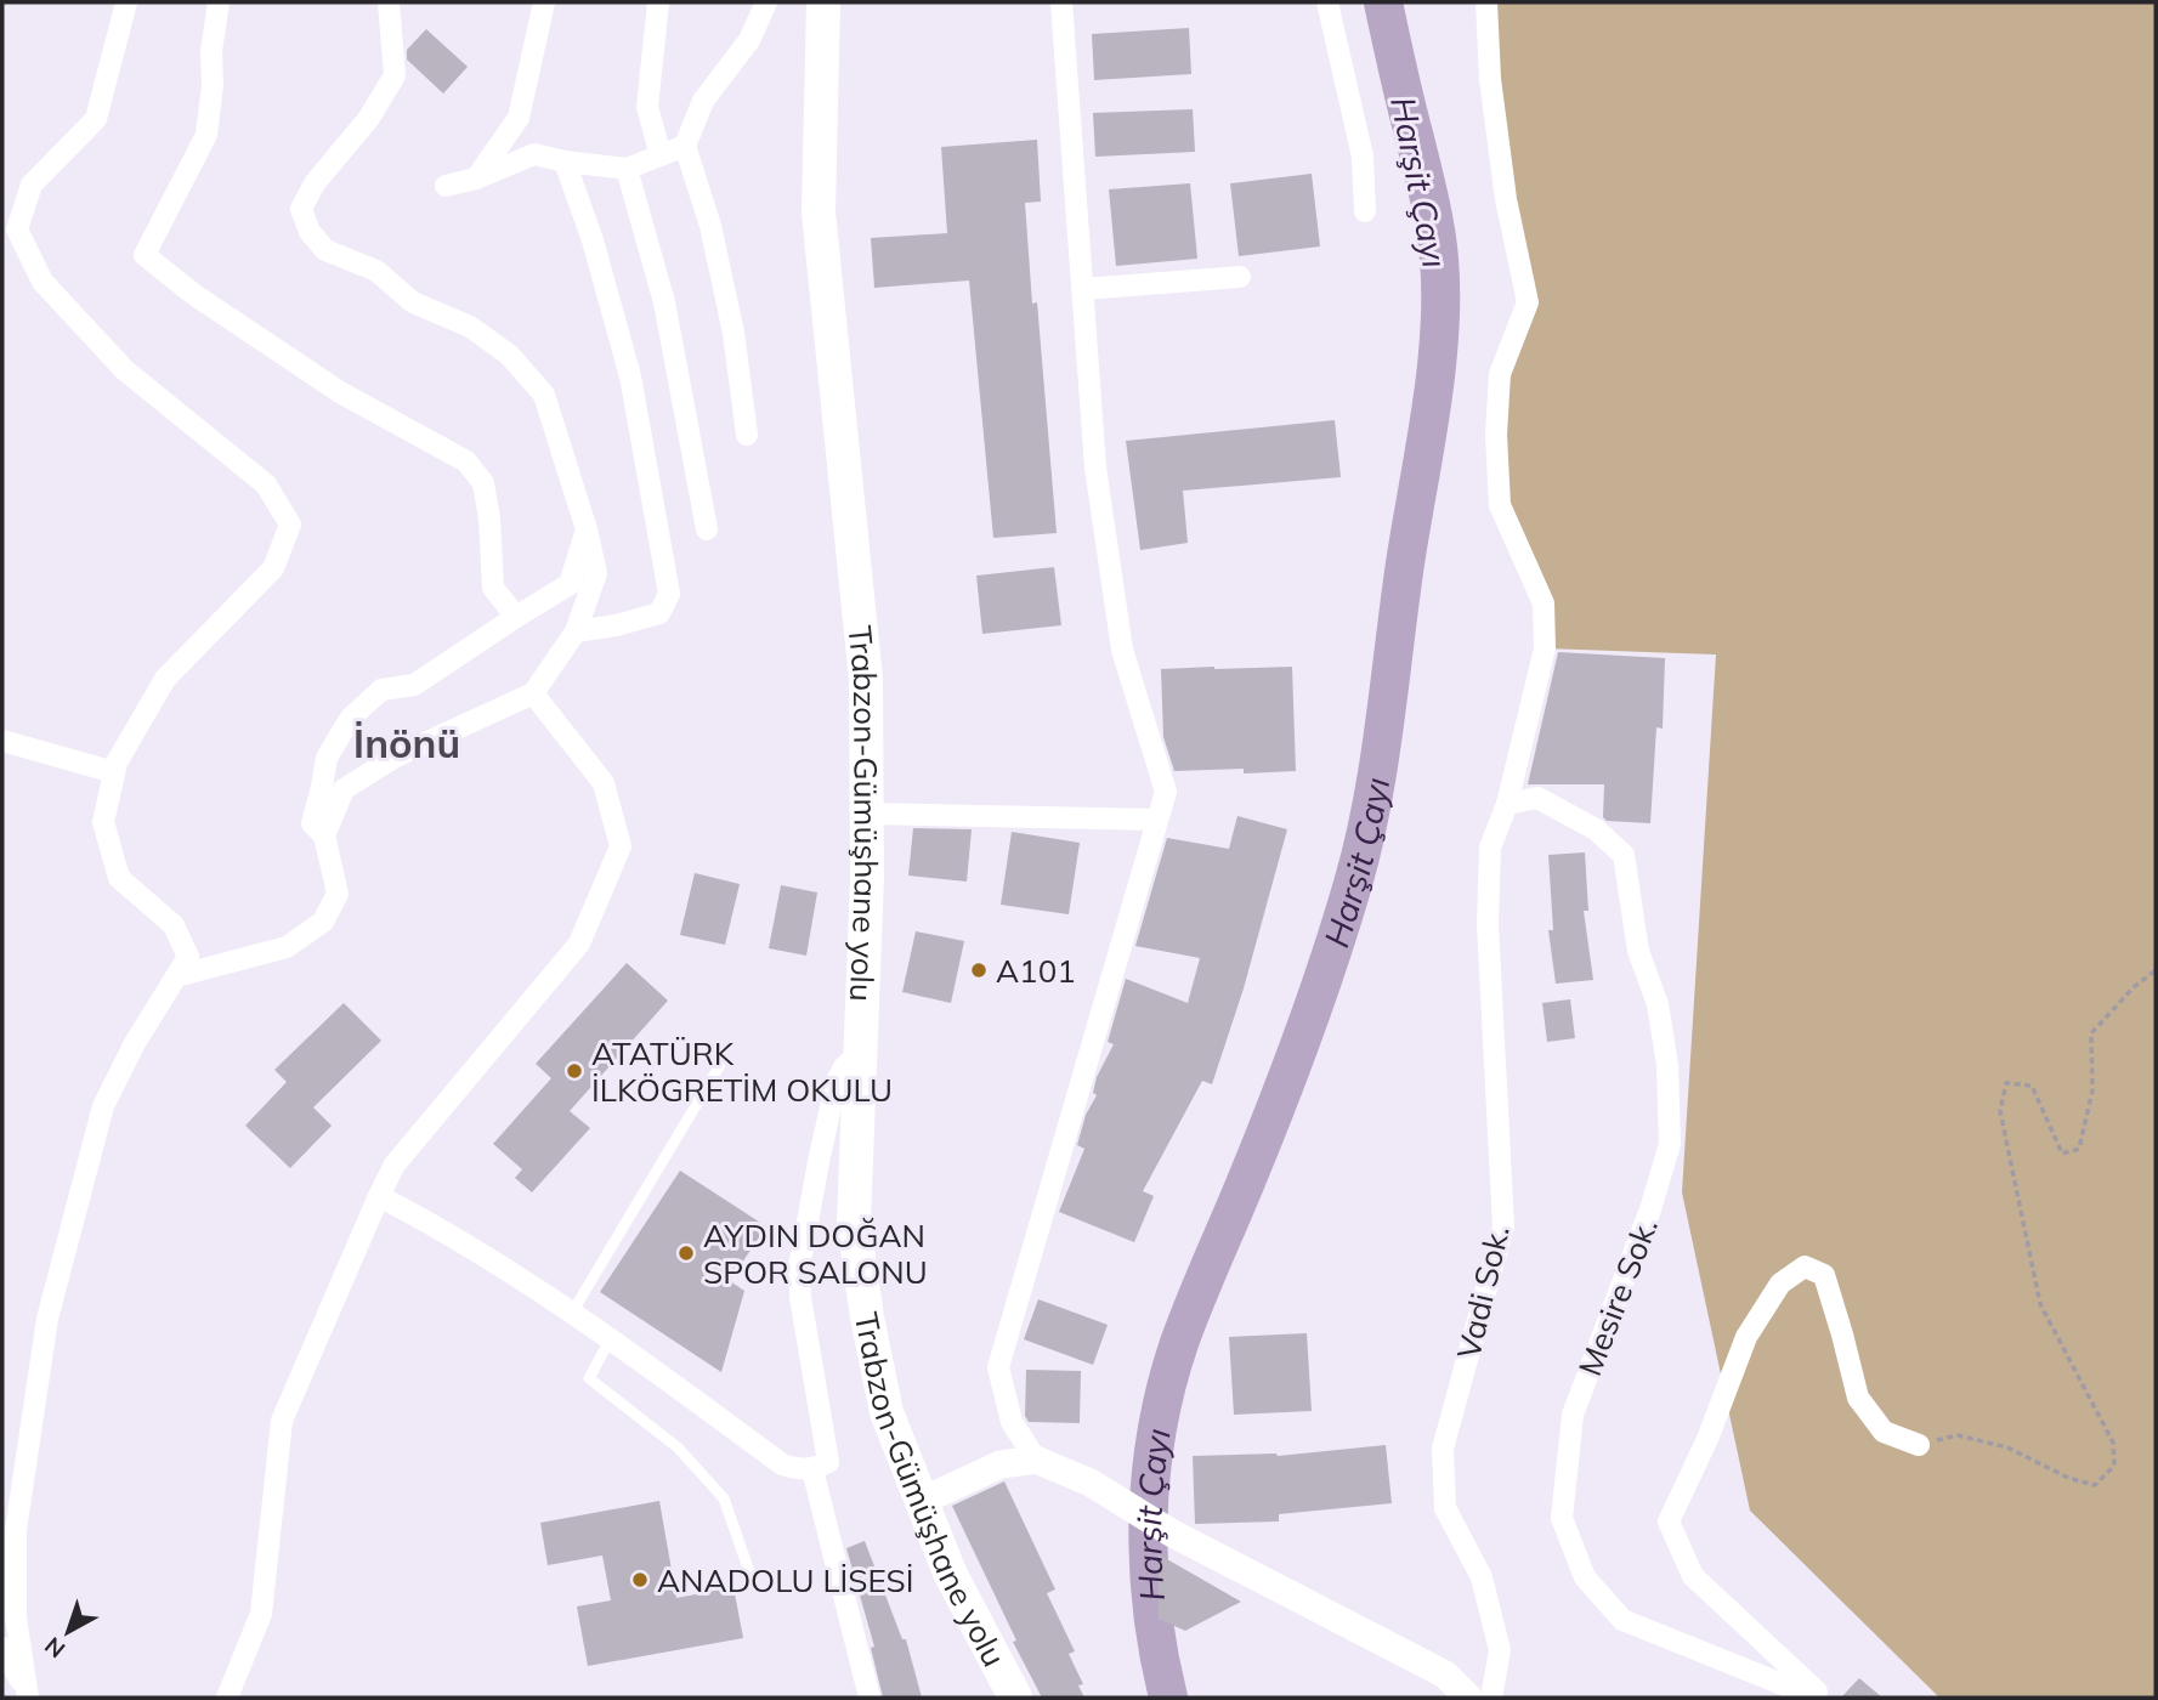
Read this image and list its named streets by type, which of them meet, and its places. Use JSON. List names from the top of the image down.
{
  "streets": {
    "main road": ["Trabzon-Gümüşhane yolu"],
    "street": ["Vadi Sok.", "Mesire Sok."]
  },
  "crossings": [
    ["Vadi Sok.", "Mesire Sok."]
  ],
  "districts": ["İnönü"],
  "water": ["Harşit Çayı"],
  "places": [
    "A101",
    "ATATÜRK İLKÖGRETİM OKULU",
    "AYDIN DOĞAN SPOR SALONU",
    "ANADOLU LİSESİ"
  ],
  "north": "bottom left"
}
